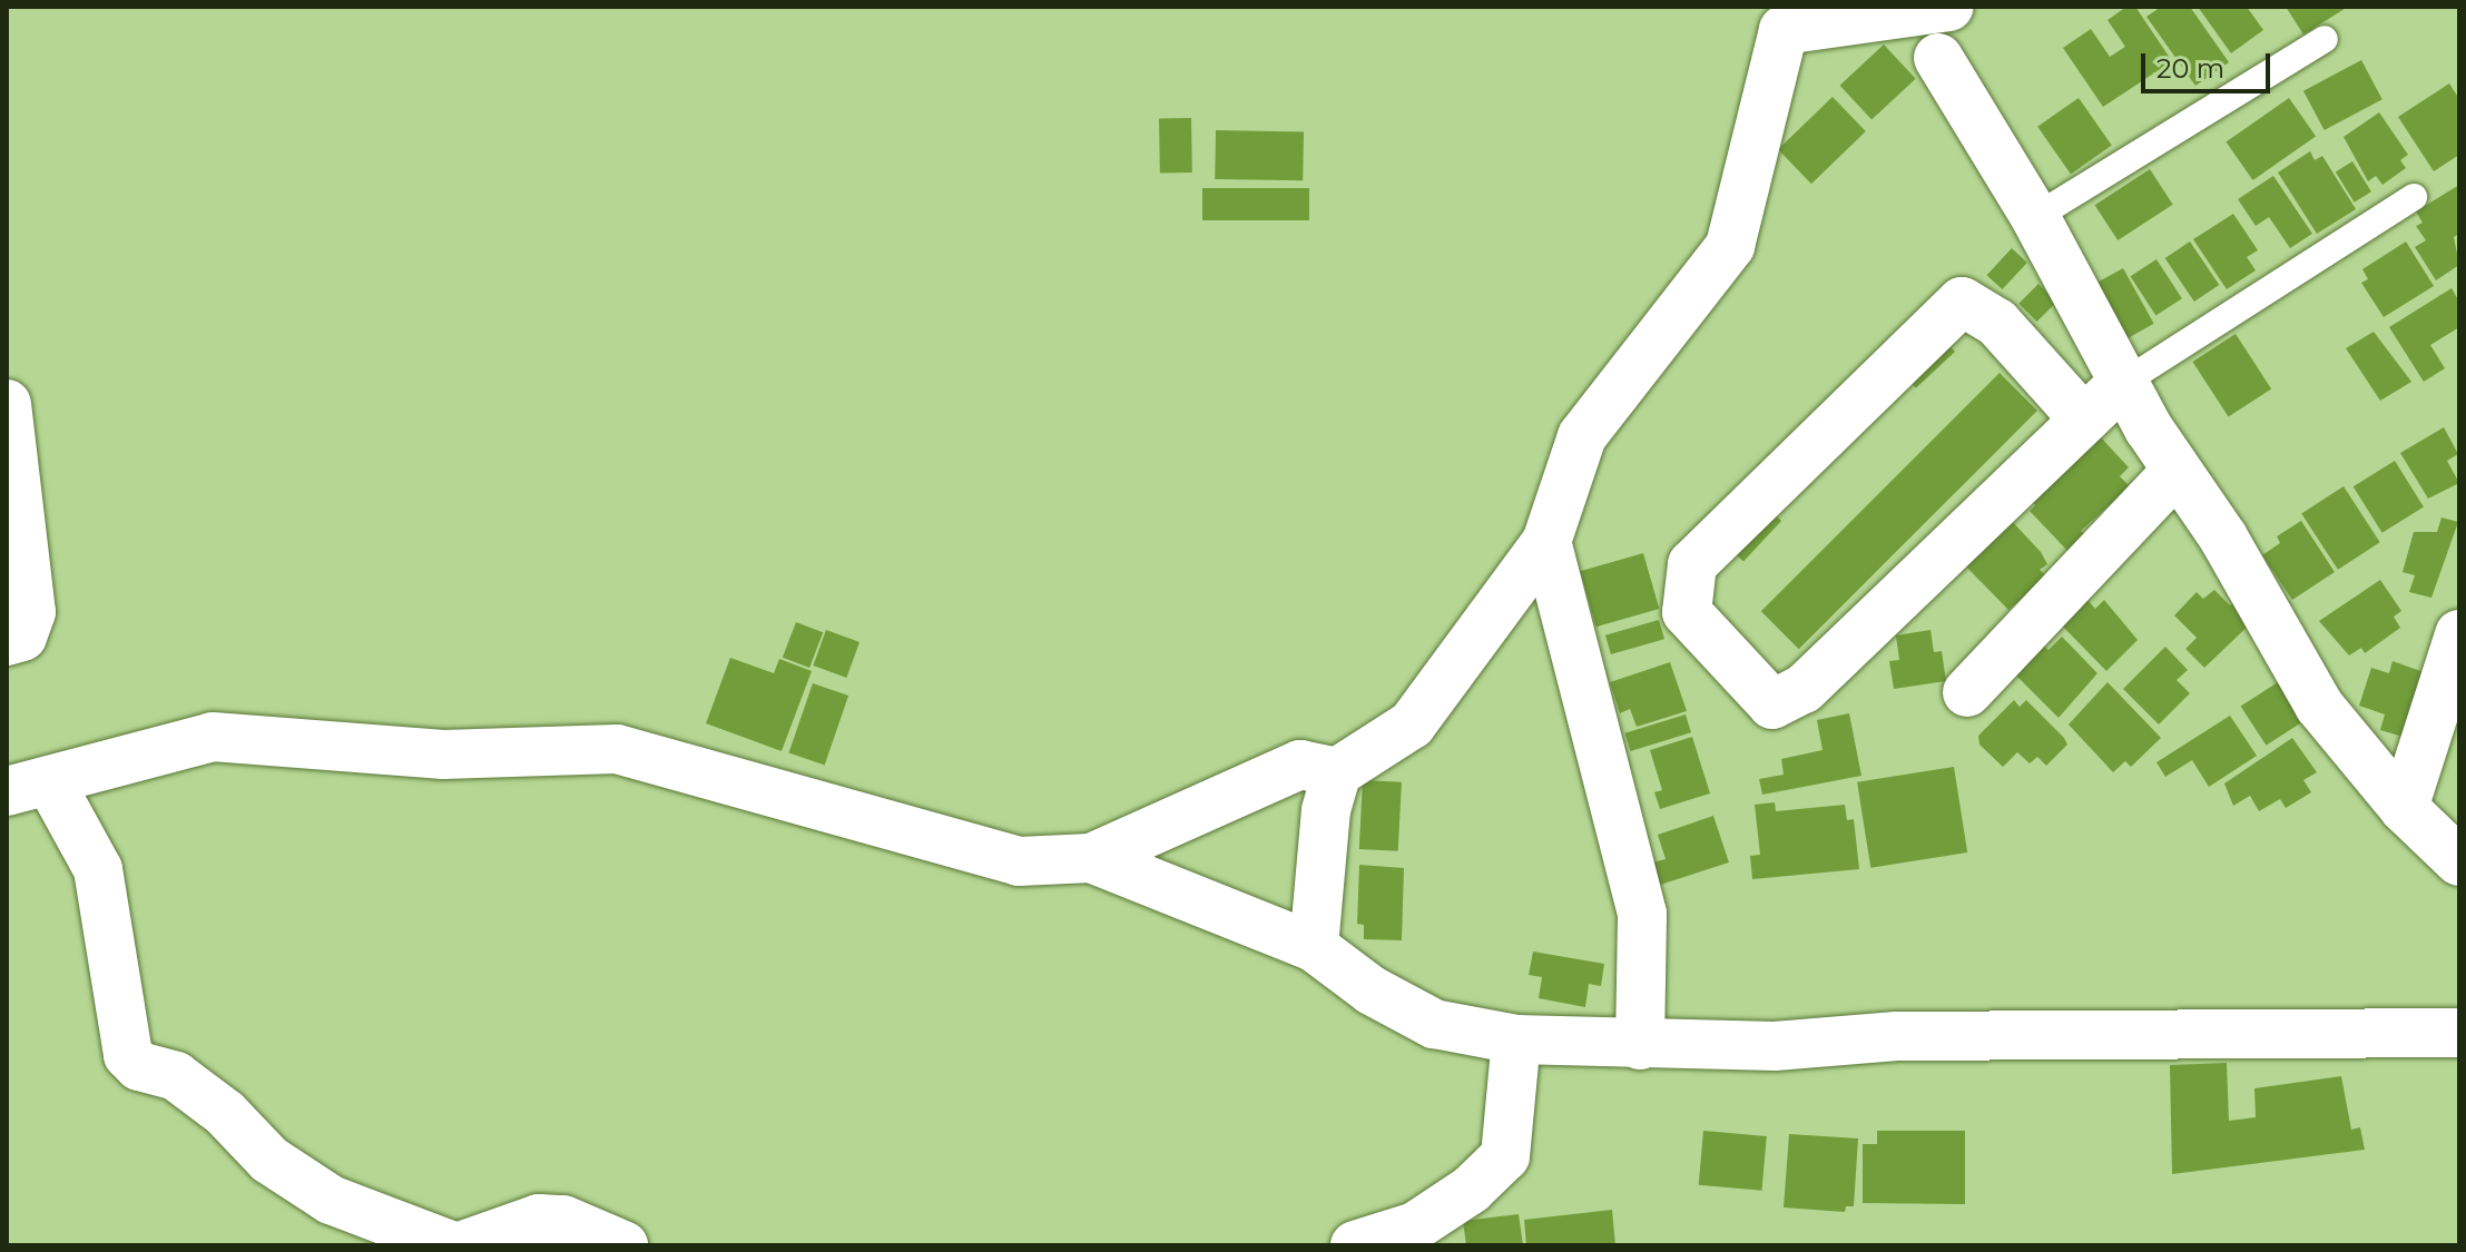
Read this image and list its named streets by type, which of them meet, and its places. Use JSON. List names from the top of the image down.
{
  "scale_bar": "20 m"
}
